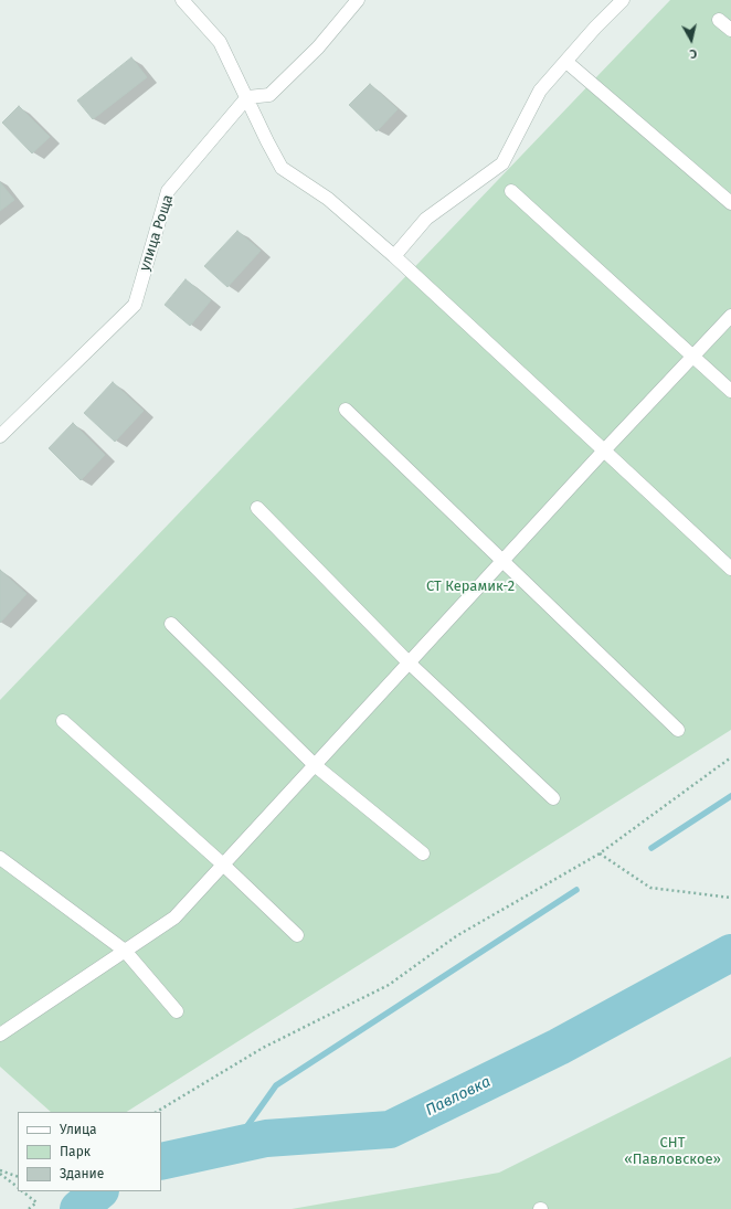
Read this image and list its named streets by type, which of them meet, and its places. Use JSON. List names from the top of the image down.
{
  "streets": {
    "lane": ["улица Роща"]
  },
  "water": ["Павловка"],
  "parks": ["СТ Керамик-2", "СНТ «Павловское»"],
  "legend": ["Улица", "Парк", "Здание"],
  "north": "bottom"
}
